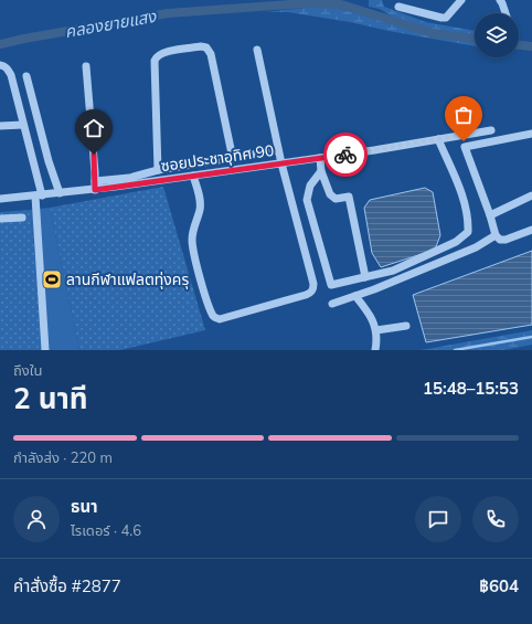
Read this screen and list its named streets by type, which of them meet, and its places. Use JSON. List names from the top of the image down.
{
  "streets": {
    "street": ["ซอยประชาอุทิศ 90"]
  },
  "water": ["คลองยายแสง"],
  "places": {
    "sports": ["ลานกีฬาแฟลตทุ่งครุ"]
  },
  "page": {
    "heading": ["2 นาที", "ถึงใน", "15:48–15:53"],
    "panel": [
      "ธนา",
      "ไรเดอร์ · 4.6",
      "คำสั่งซื้อ #2877",
      "฿604"
    ],
    "bar": "กำลังส่ง · 220 m"
  }
}
